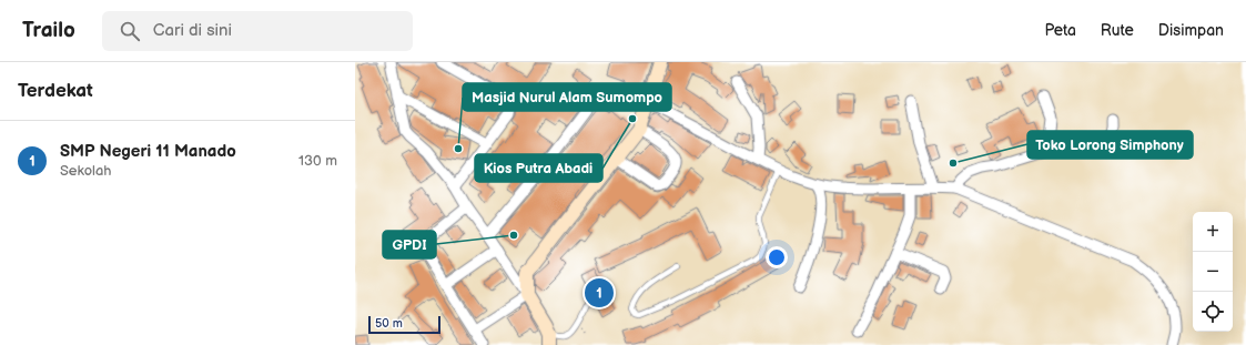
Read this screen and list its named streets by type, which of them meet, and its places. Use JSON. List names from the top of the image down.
{
  "places": [
    "Kios Putra Abadi",
    "Masjid Nurul Alam Sumompo",
    "Toko Lorong Simphony",
    "GPDI"
  ],
  "scale_bar": "50 m",
  "page": {
    "header": "Trailo",
    "search": "Cari di sini",
    "nav": ["Peta", "Rute", "Disimpan"],
    "heading": "Terdekat",
    "list": [
      {
        "mark": "1",
        "name": "SMP Negeri 11 Manado",
        "note": "Sekolah",
        "value": "130 m"
      }
    ],
    "map_buttons": ["+", "−"],
    "pins": "1",
    "scale": "50 m"
  }
}
